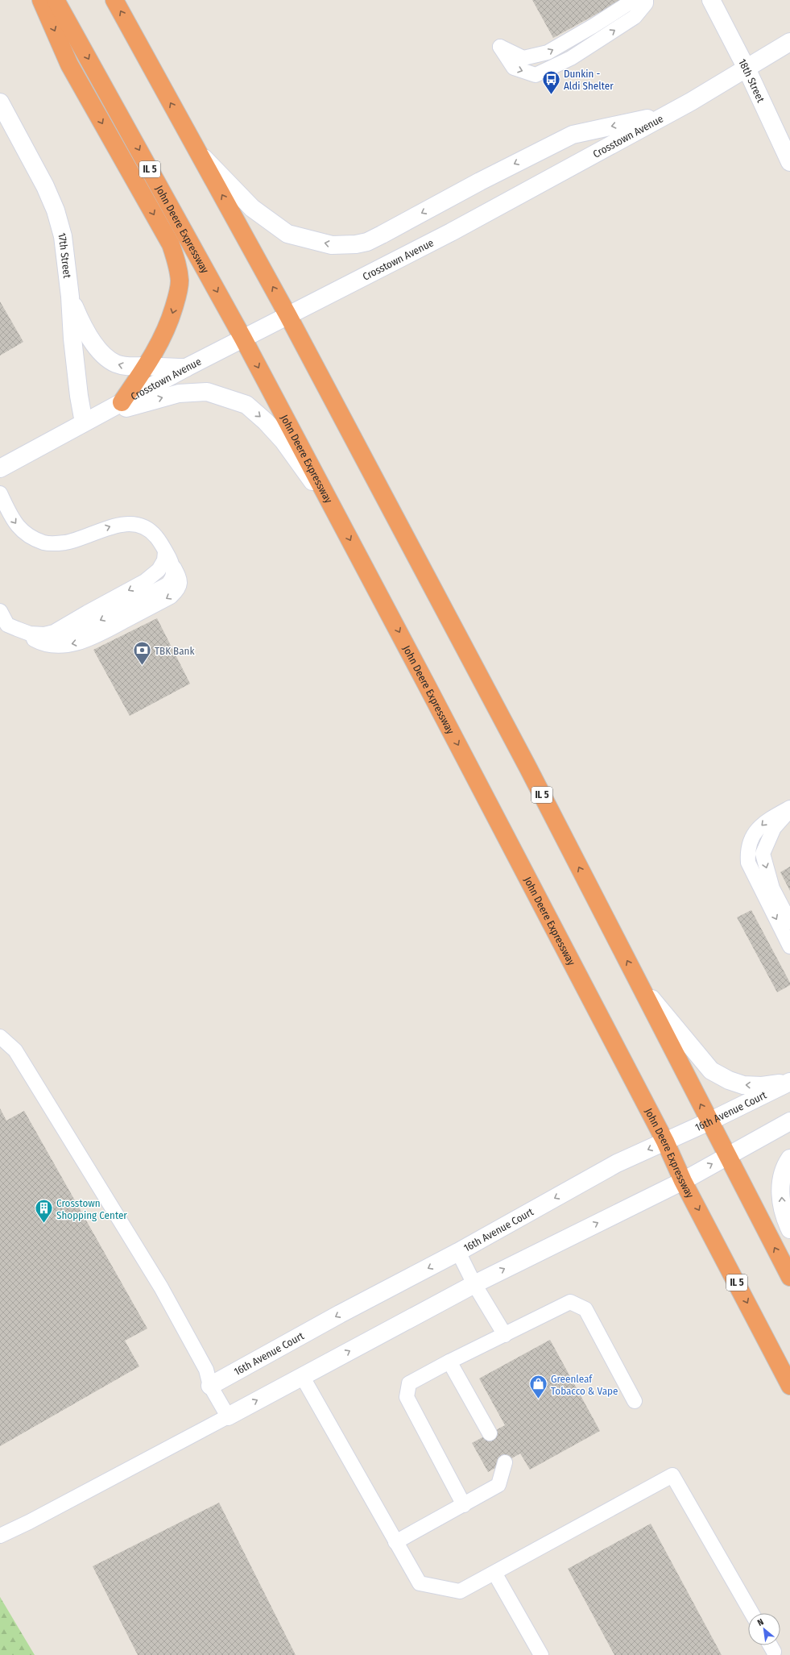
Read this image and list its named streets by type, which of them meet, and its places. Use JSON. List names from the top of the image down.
{
  "streets": {
    "highway": ["IL 5", "John Deere Expressway"],
    "street": [
      "18th Street",
      "Crosstown Avenue",
      "17th Street",
      "16th Avenue Court"
    ]
  },
  "crossings": [
    ["18th Street", "Crosstown Avenue"],
    ["Crosstown Avenue", "IL 5"],
    ["Crosstown Avenue", "John Deere Expressway"],
    ["Crosstown Avenue", "17th Street"],
    ["IL 5", "16th Avenue Court"],
    ["John Deere Expressway", "16th Avenue Court"]
  ],
  "places": {
    "bus stop": ["Dunkin - Aldi Shelter"],
    "bank": ["TBK Bank"],
    "building": ["Crosstown Shopping Center"],
    "shop": ["Greenleaf Tobacco & Vape"]
  },
  "north": "top left"
}
